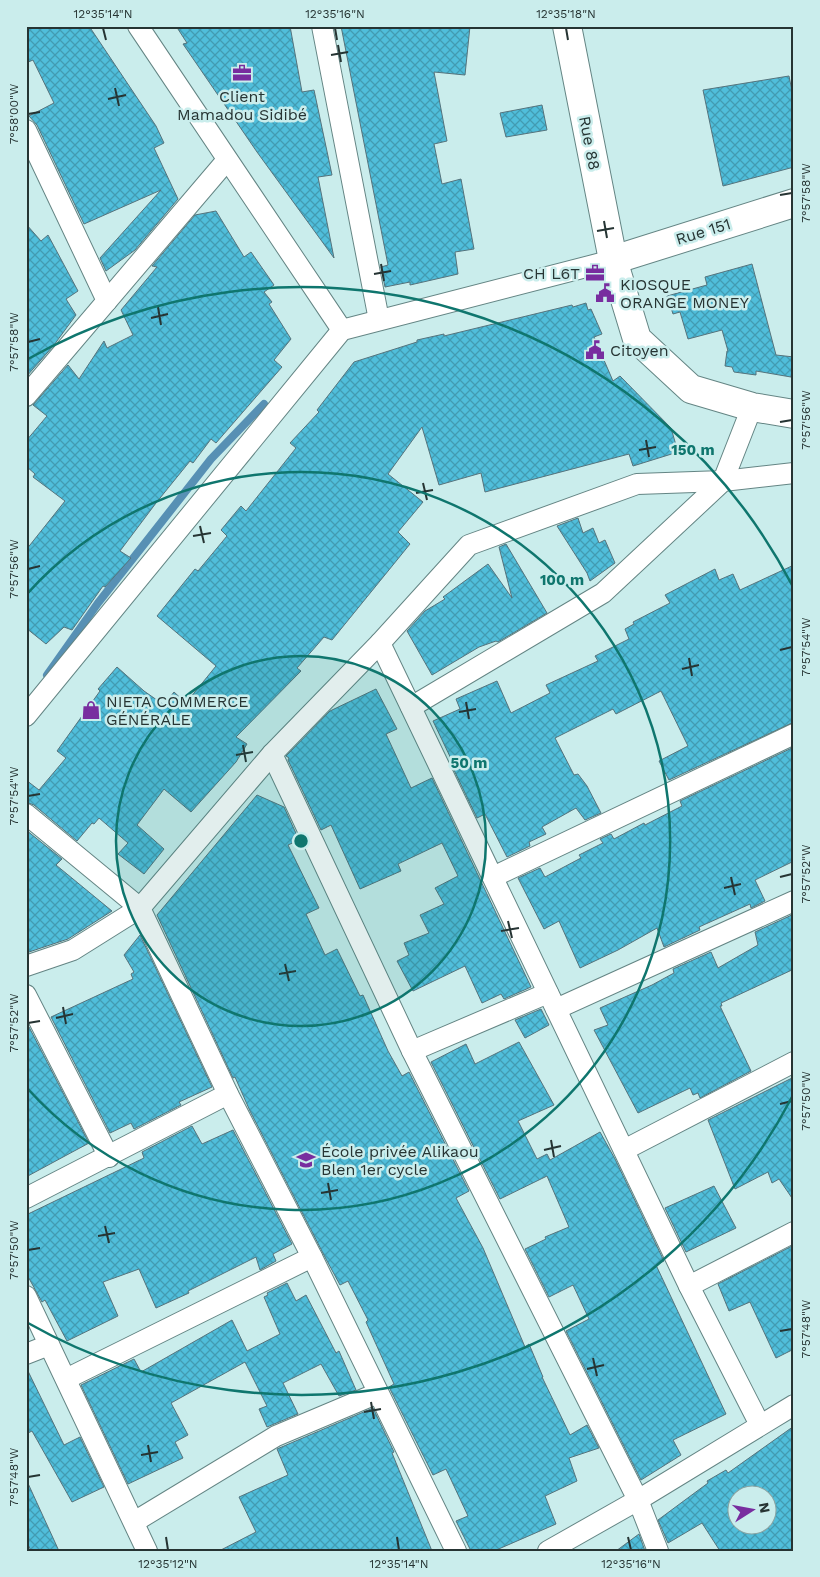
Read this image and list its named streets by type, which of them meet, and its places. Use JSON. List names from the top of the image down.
{
  "streets": {
    "main road": ["Rue 88", "Rue 151"]
  },
  "crossings": [
    ["Rue 88", "Rue 151"]
  ],
  "places": {
    "office": ["Client Mamadou Sidibé", "CH L6T"],
    "public building": ["KIOSQUE ORANGE MONEY", "Citoyen"],
    "shop": ["NIETA COMMERCE GÉNÉRALE"],
    "school or university": ["École privée Alikaou Blen 1er cycle"]
  },
  "north": "right",
  "coordinates": [
    "12°35'14\"N",
    "12°35'16\"N",
    "12°35'18\"N",
    "7°58'00\"W",
    "7°57'58\"W",
    "7°57'56\"W",
    "7°57'54\"W",
    "7°57'52\"W",
    "7°57'50\"W",
    "7°57'48\"W",
    "12°35'12\"N"
  ],
  "rings": ["150 m", "100 m", "50 m"]
}
